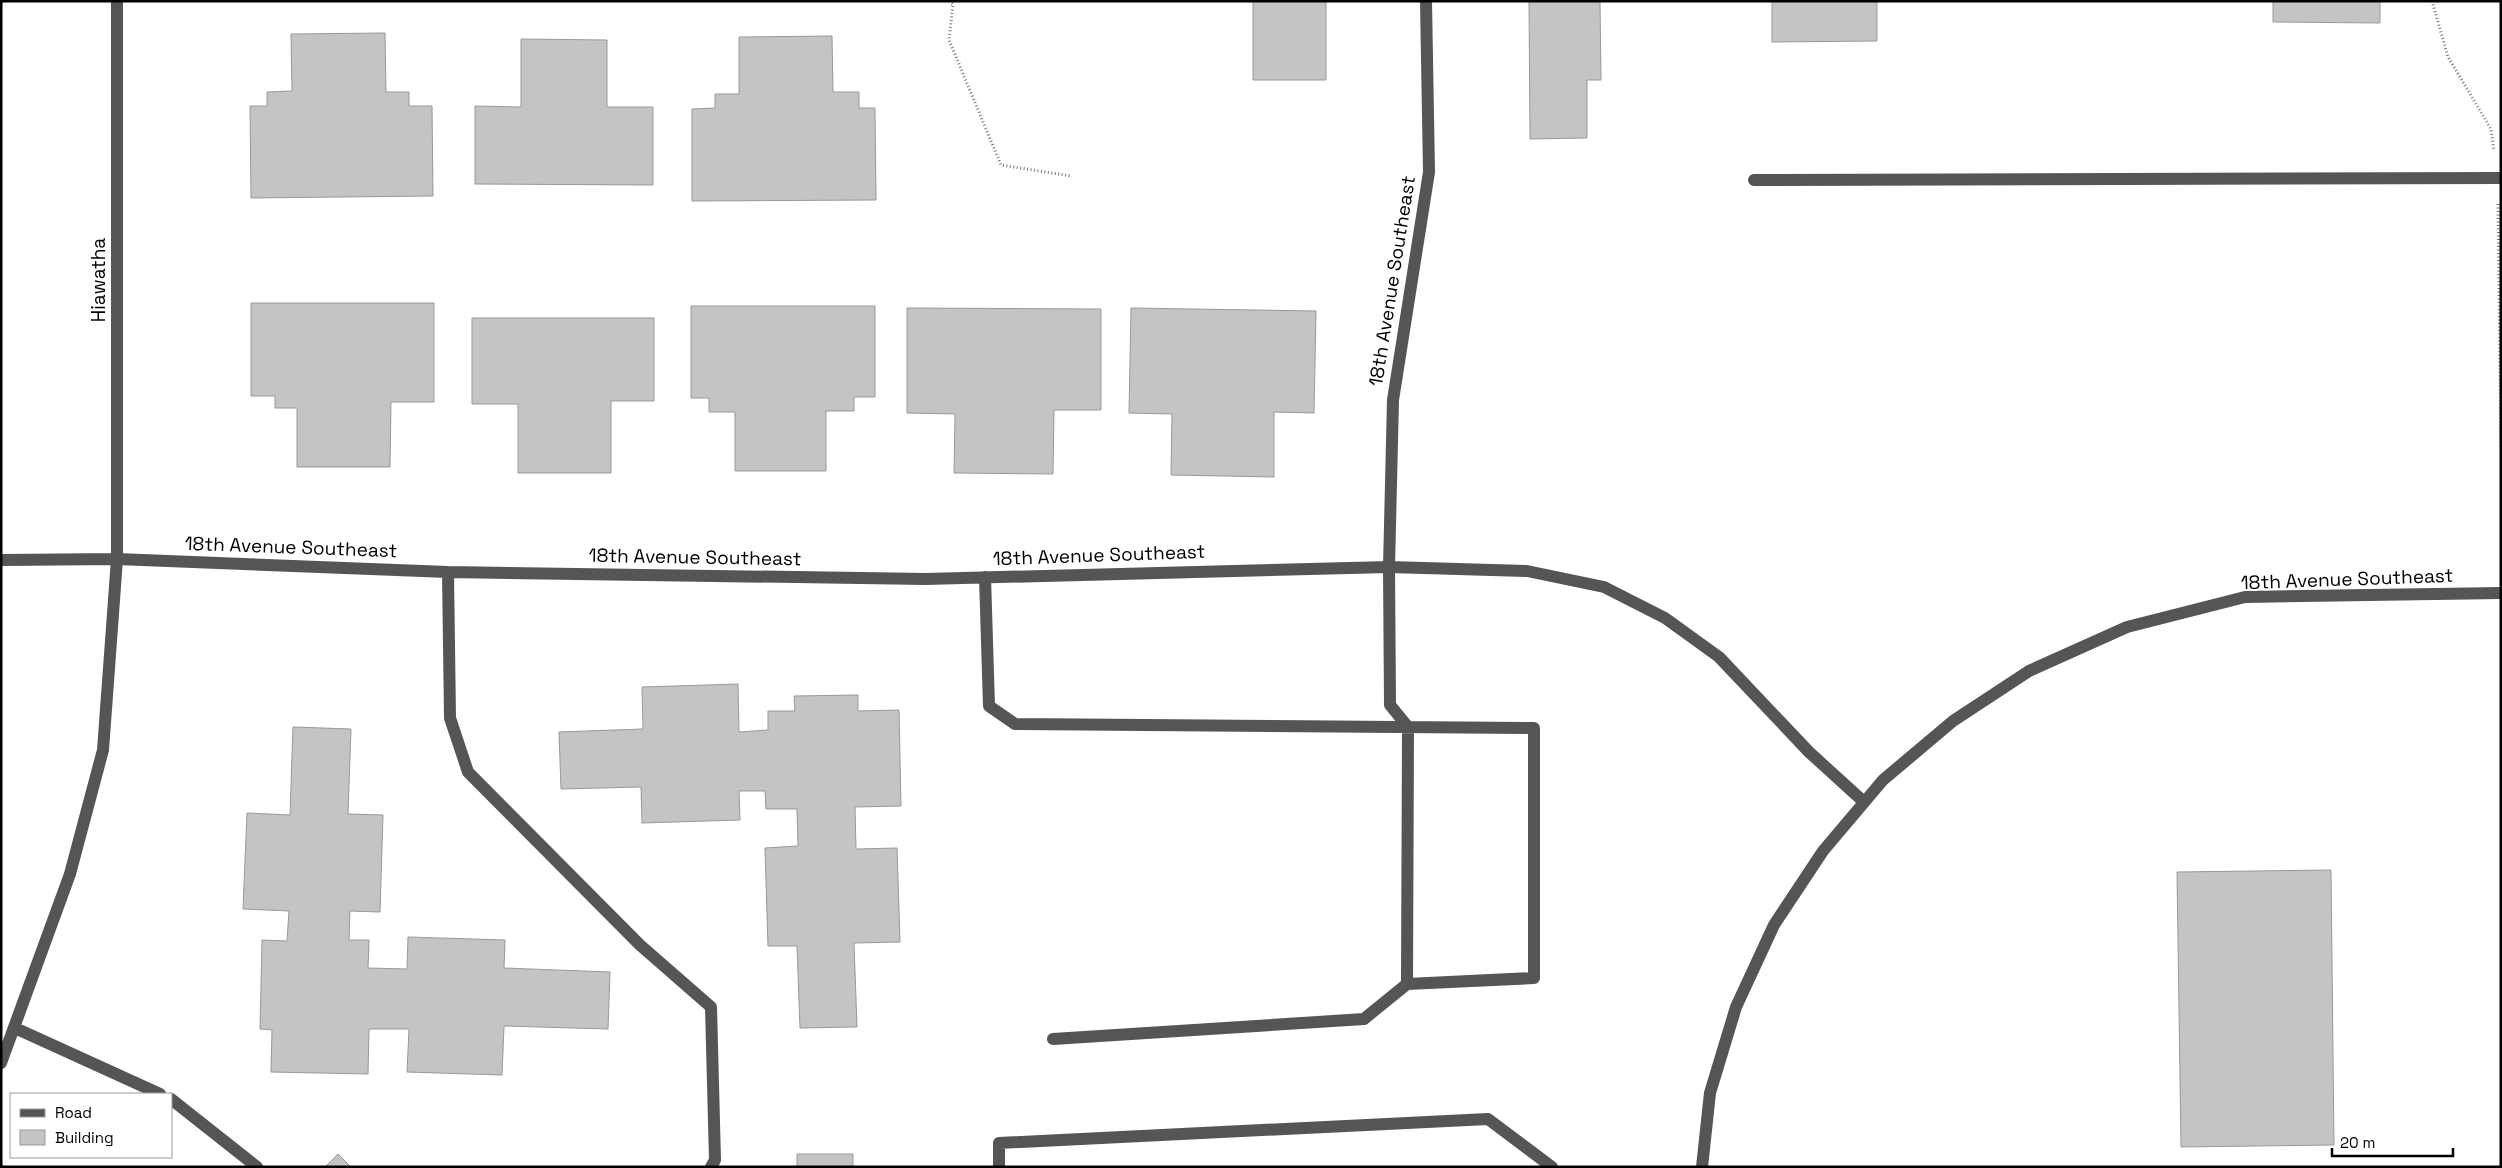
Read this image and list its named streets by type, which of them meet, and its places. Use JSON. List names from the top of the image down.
{
  "streets": {
    "street": ["Hiawatha", "18th Avenue Southeast"]
  },
  "crossings": [
    ["Hiawatha", "18th Avenue Southeast"]
  ],
  "legend": ["Road", "Building"],
  "scale_bar": "20 m"
}
